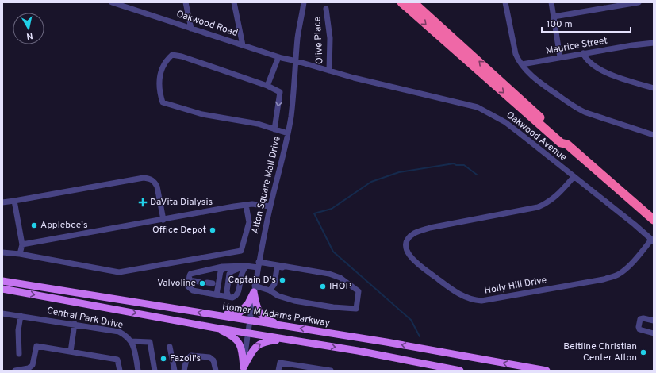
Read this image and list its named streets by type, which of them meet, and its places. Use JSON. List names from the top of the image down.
{
  "streets": {
    "main road": ["Homer M Adams Parkway"],
    "street": [
      "Oakwood Road",
      "Olive Place",
      "Maurice Street",
      "Oakwood Avenue",
      "Alton Square Mall Drive",
      "Holly Hill Drive",
      "Central Park Drive"
    ]
  },
  "crossings": [
    ["Oakwood Road", "Oakwood Avenue"],
    ["Oakwood Road", "Alton Square Mall Drive"],
    ["Olive Place", "Oakwood Avenue"],
    ["Oakwood Avenue", "Alton Square Mall Drive"],
    ["Oakwood Avenue", "Holly Hill Drive"],
    ["Alton Square Mall Drive", "Homer M Adams Parkway"]
  ],
  "places": {
    "health": ["DaVita Dialysis"],
    "other": [
      "Applebee's",
      "Office Depot",
      "Captain D's",
      "Valvoline",
      "IHOP",
      "Beltline Christian Center Alton",
      "Fazoli's"
    ]
  },
  "scale_bar": "100 m",
  "north": "bottom"
}
